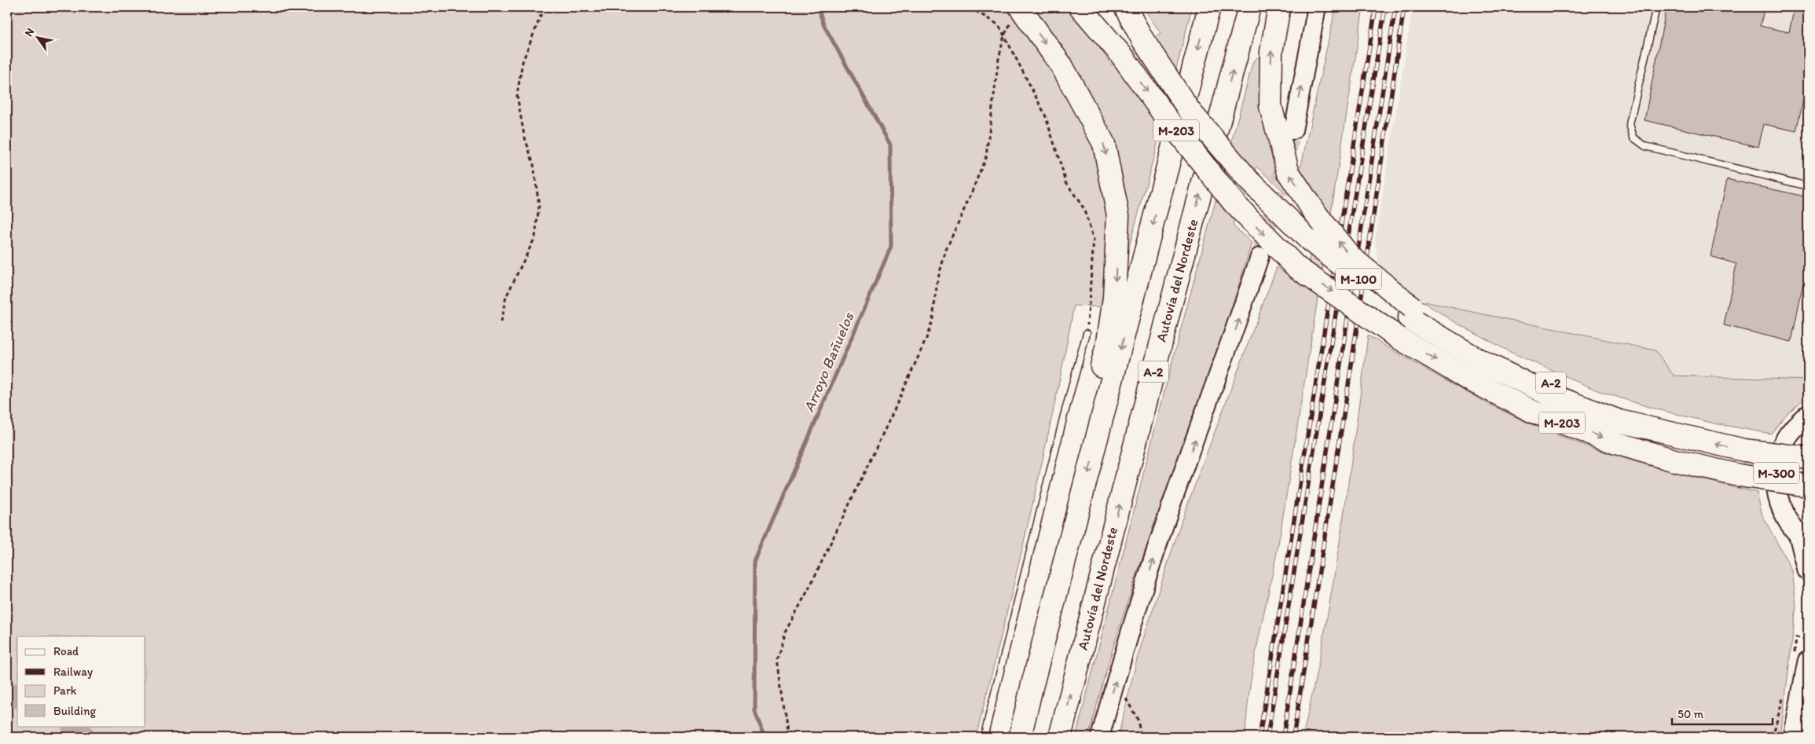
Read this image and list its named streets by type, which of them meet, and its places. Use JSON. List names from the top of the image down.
{
  "streets": {
    "highway": [
      "M-203",
      "M-100",
      "Autovía del Nordeste",
      "A-2"
    ],
    "main road": ["M-300"]
  },
  "crossings": [
    ["M-203", "M-100"]
  ],
  "water": ["Arroyo Bañuelos"],
  "legend": [
    "Road",
    "Railway",
    "Park",
    "Building"
  ],
  "scale_bar": "50 m",
  "north": "top left"
}
